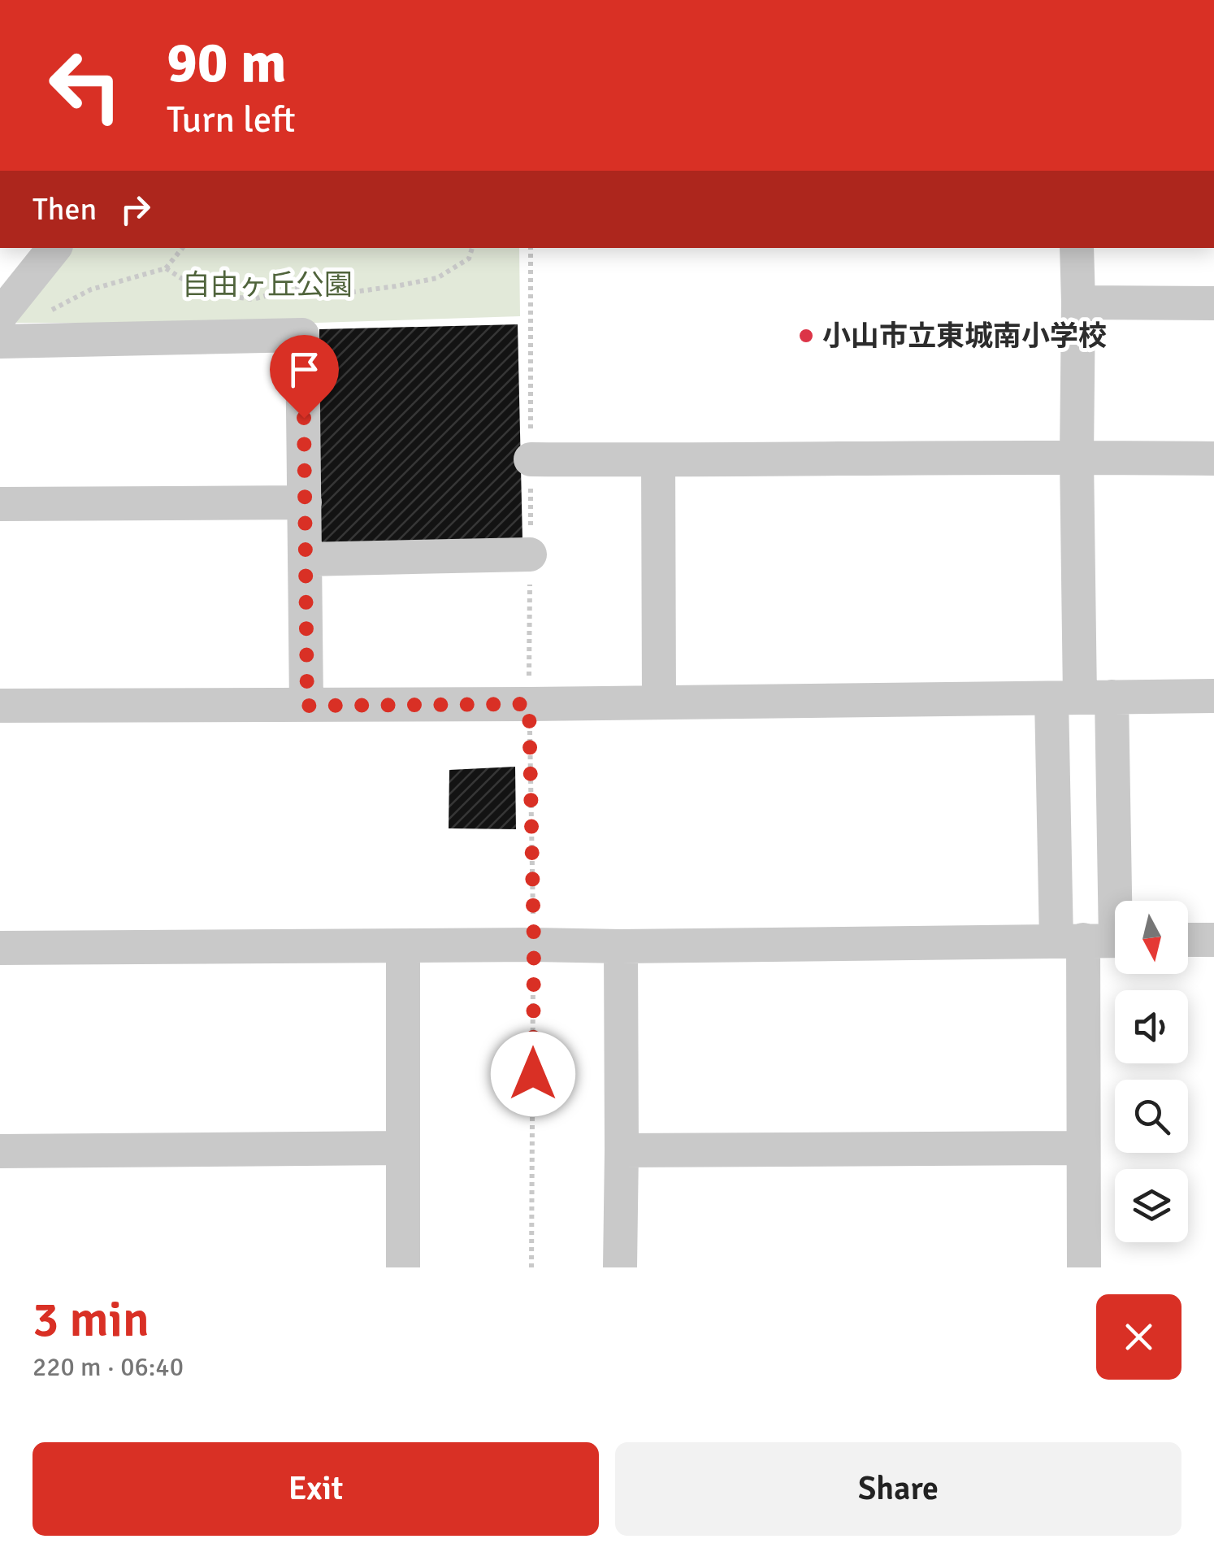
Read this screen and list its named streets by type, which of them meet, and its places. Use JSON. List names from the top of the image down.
{
  "parks": ["自由ヶ丘公園"],
  "places": ["小山市立東城南小学校"],
  "north": "bottom",
  "page": {
    "turn": ["90 m", "Turn left"],
    "then": "Then",
    "heading": ["3 min", "220 m · 06:40"],
    "buttons": ["Exit", "Share"]
  }
}
